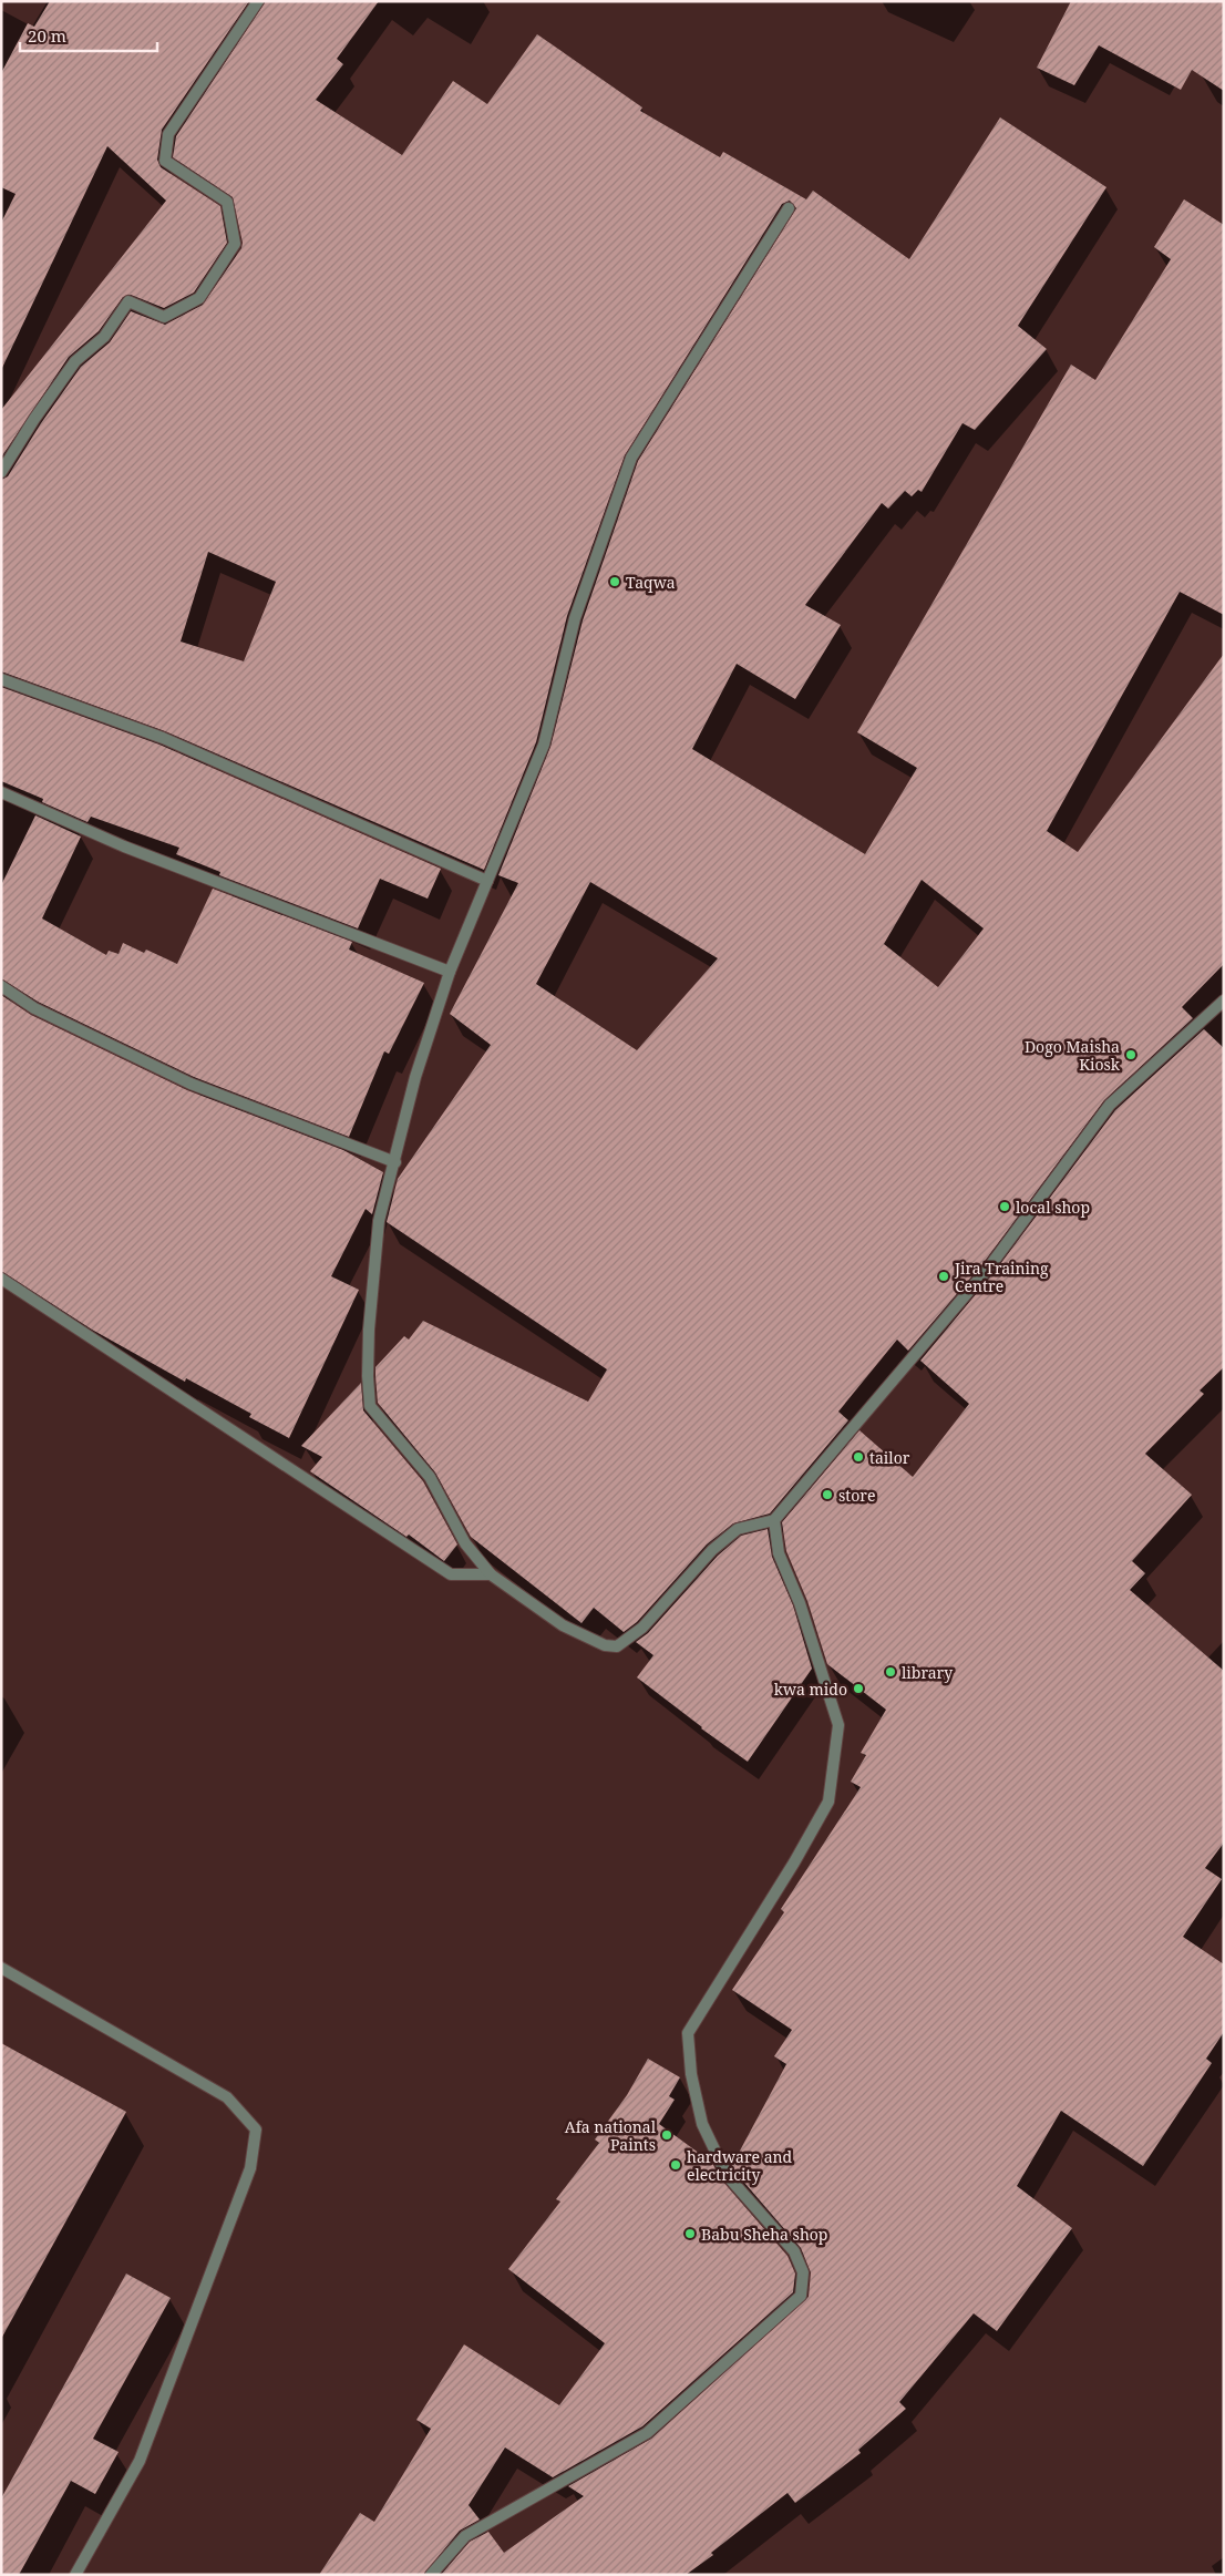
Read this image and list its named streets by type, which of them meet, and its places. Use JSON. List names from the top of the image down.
{
  "places": [
    "Taqwa",
    "Dogo Maisha Kiosk",
    "local shop",
    "Jira Training Centre",
    "tailor",
    "store",
    "library",
    "kwa mido",
    "Afa national Paints",
    "hardware and electricity",
    "Babu Sheha shop"
  ],
  "scale_bar": "20 m"
}
